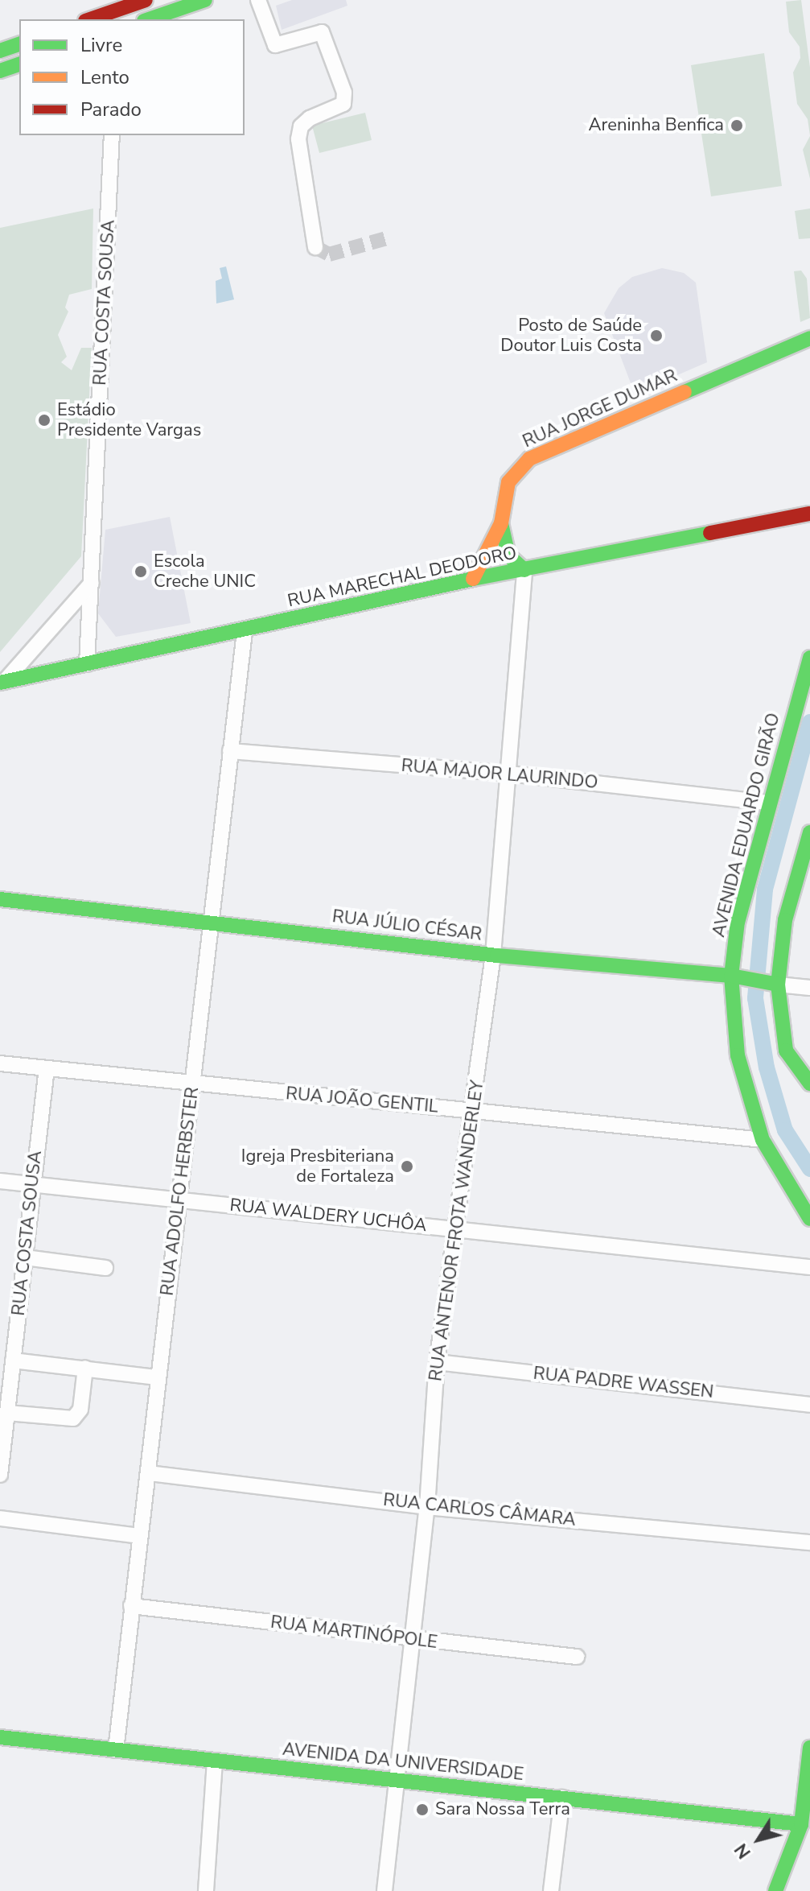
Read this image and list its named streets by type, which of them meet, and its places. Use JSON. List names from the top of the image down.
{
  "streets": {
    "street": [
      "RUA COSTA SOUSA",
      "RUA JORGE DUMAR",
      "RUA MARECHAL DEODORO",
      "RUA MAJOR LAURINDO",
      "AVENIDA EDUARDO GIRÃO",
      "RUA JÚLIO CÉSAR",
      "RUA JOÃO GENTIL",
      "RUA ADOLFO HERBSTER",
      "RUA WALDERY UCHÔA",
      "RUA ANTENOR FROTA WANDERLEY",
      "RUA PADRE WASSEN",
      "RUA CARLOS CÂMARA",
      "RUA MARTINÓPOLE",
      "AVENIDA DA UNIVERSIDADE"
    ]
  },
  "crossings": [
    ["RUA COSTA SOUSA", "RUA MARECHAL DEODORO"],
    ["RUA COSTA SOUSA", "RUA JOÃO GENTIL"],
    ["RUA COSTA SOUSA", "RUA WALDERY UCHÔA"],
    ["RUA JORGE DUMAR", "RUA MARECHAL DEODORO"],
    ["RUA MARECHAL DEODORO", "RUA ADOLFO HERBSTER"],
    ["RUA MARECHAL DEODORO", "RUA ANTENOR FROTA WANDERLEY"],
    ["RUA MAJOR LAURINDO", "AVENIDA EDUARDO GIRÃO"],
    ["RUA MAJOR LAURINDO", "RUA ADOLFO HERBSTER"],
    ["RUA MAJOR LAURINDO", "RUA ANTENOR FROTA WANDERLEY"],
    ["AVENIDA EDUARDO GIRÃO", "RUA JÚLIO CÉSAR"],
    ["AVENIDA EDUARDO GIRÃO", "RUA JOÃO GENTIL"],
    ["RUA JÚLIO CÉSAR", "RUA ADOLFO HERBSTER"],
    ["RUA JÚLIO CÉSAR", "RUA ANTENOR FROTA WANDERLEY"],
    ["RUA JOÃO GENTIL", "RUA ADOLFO HERBSTER"],
    ["RUA JOÃO GENTIL", "RUA ANTENOR FROTA WANDERLEY"],
    ["RUA ADOLFO HERBSTER", "RUA WALDERY UCHÔA"],
    ["RUA ADOLFO HERBSTER", "RUA CARLOS CÂMARA"],
    ["RUA ADOLFO HERBSTER", "RUA MARTINÓPOLE"],
    ["RUA ADOLFO HERBSTER", "AVENIDA DA UNIVERSIDADE"],
    ["RUA WALDERY UCHÔA", "RUA ANTENOR FROTA WANDERLEY"],
    ["RUA ANTENOR FROTA WANDERLEY", "RUA PADRE WASSEN"],
    ["RUA ANTENOR FROTA WANDERLEY", "RUA CARLOS CÂMARA"],
    ["RUA ANTENOR FROTA WANDERLEY", "RUA MARTINÓPOLE"],
    ["RUA ANTENOR FROTA WANDERLEY", "AVENIDA DA UNIVERSIDADE"]
  ],
  "places": [
    "Areninha Benfica",
    "Posto de Saúde Doutor Luis Costa",
    "Estádio Presidente Vargas",
    "Escola Creche UNIC",
    "Igreja Presbiteriana de Fortaleza",
    "Sara Nossa Terra"
  ],
  "legend": ["Livre", "Lento", "Parado"],
  "north": "bottom left"
}
